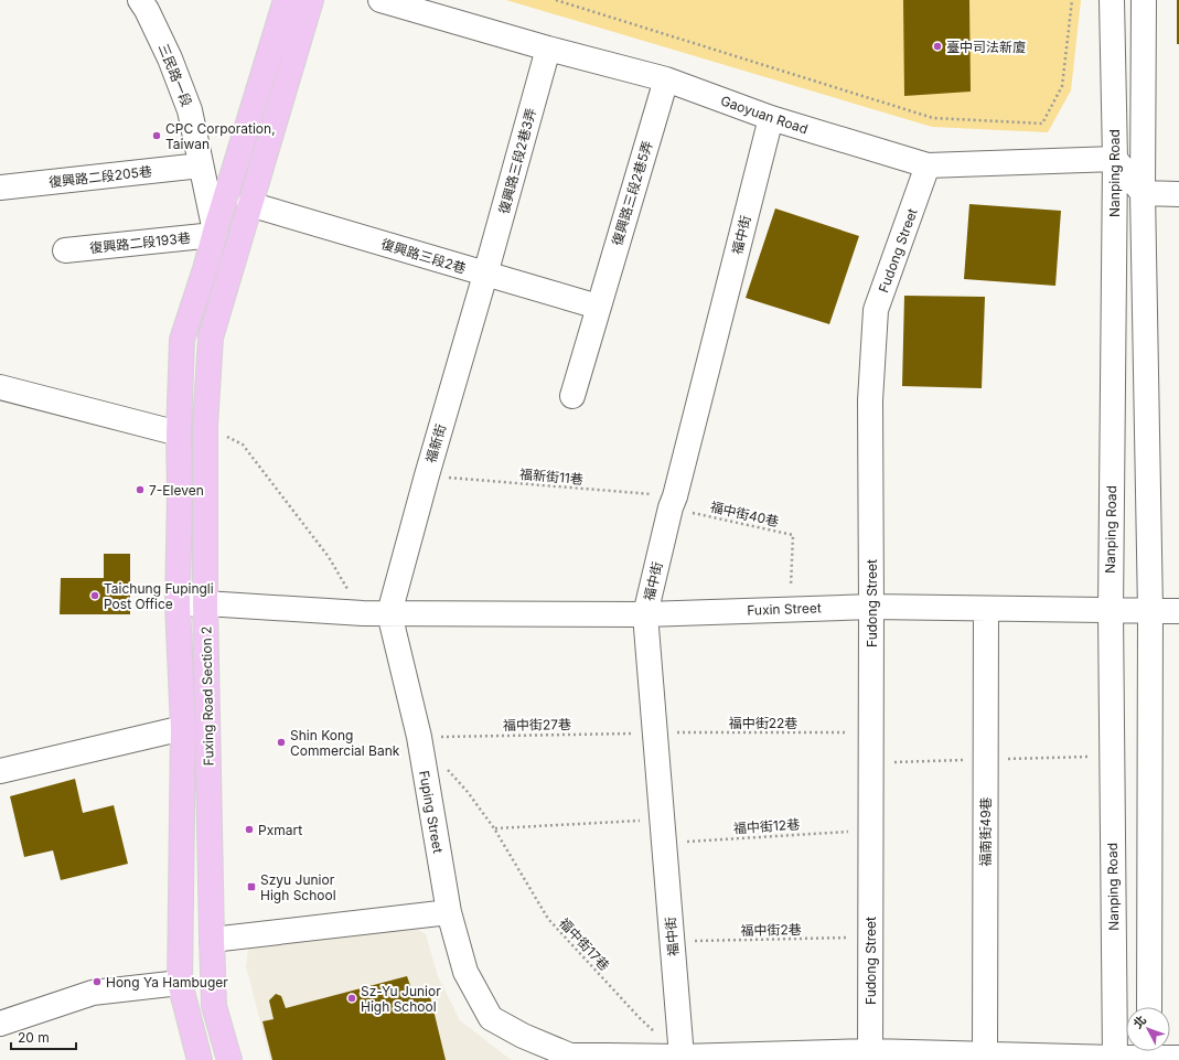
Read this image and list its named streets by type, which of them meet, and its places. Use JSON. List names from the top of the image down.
{
  "streets": {
    "main road": ["Fuxing Road Section 2"],
    "street": [
      "三民路一段",
      "Gaoyuan Road",
      "復興路三段2巷3弄",
      "Nanping Road",
      "復興路二段205巷",
      "復興路三段2巷5弄",
      "福中街",
      "復興路二段193巷",
      "Fudong Street",
      "復興路三段2巷",
      "福新街",
      "Fuxin Street",
      "Fuping Street",
      "福南街49巷"
    ],
    "path": [
      "福新街11巷",
      "福中街40巷",
      "福中街22巷",
      "福中街27巷",
      "福中街12巷",
      "福中街2巷",
      "福中街17巷"
    ]
  },
  "crossings": [
    ["三民路一段", "復興路二段205巷"],
    ["三民路一段", "復興路二段193巷"],
    ["三民路一段", "Fuxing Road Section 2"],
    ["Gaoyuan Road", "復興路三段2巷3弄"],
    ["Gaoyuan Road", "Nanping Road"],
    ["Gaoyuan Road", "復興路三段2巷5弄"],
    ["Gaoyuan Road", "福中街"],
    ["Gaoyuan Road", "Fudong Street"],
    ["復興路三段2巷3弄", "復興路三段2巷"],
    ["復興路三段2巷3弄", "福新街"],
    ["Nanping Road", "Fuxin Street"],
    ["Nanping Road", "Fuping Street"],
    ["復興路三段2巷5弄", "復興路三段2巷"],
    ["福中街", "福新街11巷"],
    ["福中街", "福中街40巷"],
    ["福中街", "Fuxin Street"],
    ["福中街", "福中街22巷"],
    ["福中街", "福中街27巷"],
    ["福中街", "Fuping Street"],
    ["福中街", "福中街12巷"],
    ["福中街", "福中街2巷"],
    ["福中街", "福中街17巷"],
    ["復興路二段193巷", "Fuxing Road Section 2"],
    ["Fudong Street", "Fuxin Street"],
    ["Fudong Street", "福中街22巷"],
    ["Fudong Street", "Fuping Street"],
    ["Fudong Street", "福中街12巷"],
    ["Fudong Street", "福中街2巷"],
    ["復興路三段2巷", "福新街"],
    ["復興路三段2巷", "Fuxing Road Section 2"],
    ["福新街", "福新街11巷"],
    ["福新街", "Fuxin Street"],
    ["福新街", "Fuping Street"],
    ["福新街11巷", "福中街40巷"],
    ["福中街40巷", "Fuxin Street"],
    ["Fuxin Street", "Fuping Street"],
    ["Fuxin Street", "福南街49巷"],
    ["福中街22巷", "福中街27巷"],
    ["福中街27巷", "Fuping Street"],
    ["Fuping Street", "福南街49巷"],
    ["Fuping Street", "福中街17巷"]
  ],
  "places": {
    "other": [
      "臺中司法新廈",
      "CPC Corporation, Taiwan",
      "7-Eleven",
      "Taichung Fupingli Post Office",
      "Shin Kong Commercial Bank",
      "Pxmart",
      "Hong Ya Hambuger",
      "Sz-Yu Junior High School"
    ],
    "transit": ["Szyu Junior High School"]
  },
  "scale_bar": "20 m",
  "north": "top left"
}
